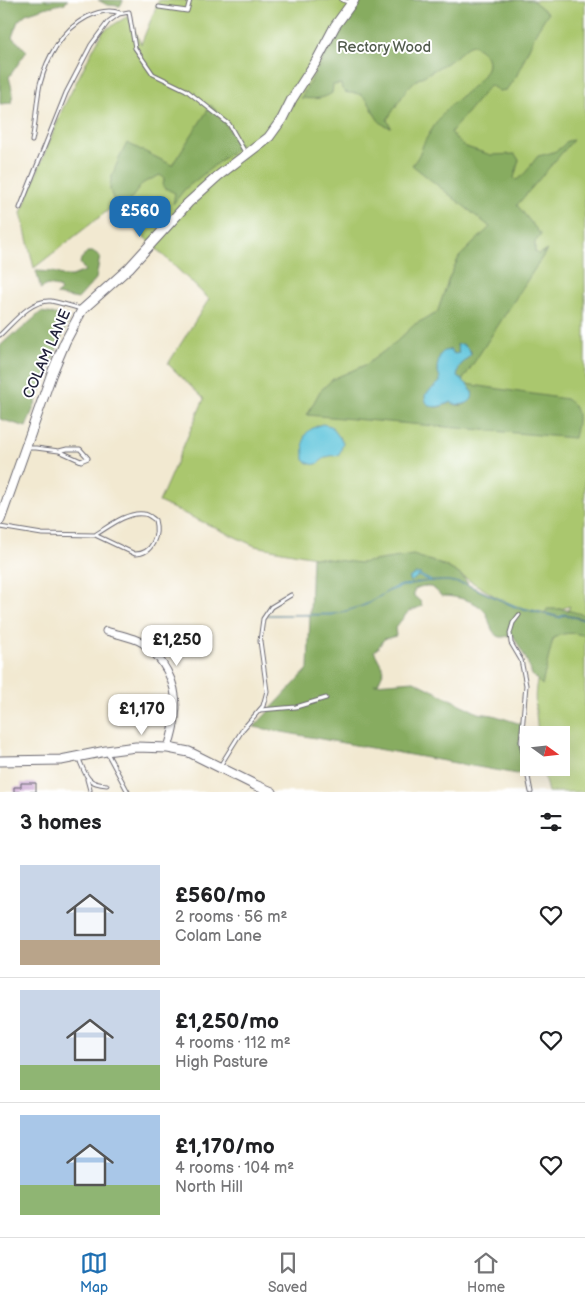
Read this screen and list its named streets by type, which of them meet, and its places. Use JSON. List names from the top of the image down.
{
  "streets": {
    "street": ["COLAM LANE"]
  },
  "parks": ["Rectory Wood"],
  "north": "right",
  "page": {
    "price": ["£560", "£1,250", "£1,170"],
    "heading": "3 homes",
    "list": [
      {
        "name": "£560/mo",
        "note": "2 rooms · 56 m² · Colam Lane"
      },
      {
        "name": "£1,250/mo",
        "note": "4 rooms · 112 m² · High Pasture"
      },
      {
        "name": "£1,170/mo",
        "note": "4 rooms · 104 m² · North Hill"
      }
    ],
    "tabs": ["Map", "Saved", "Home"]
  }
}
